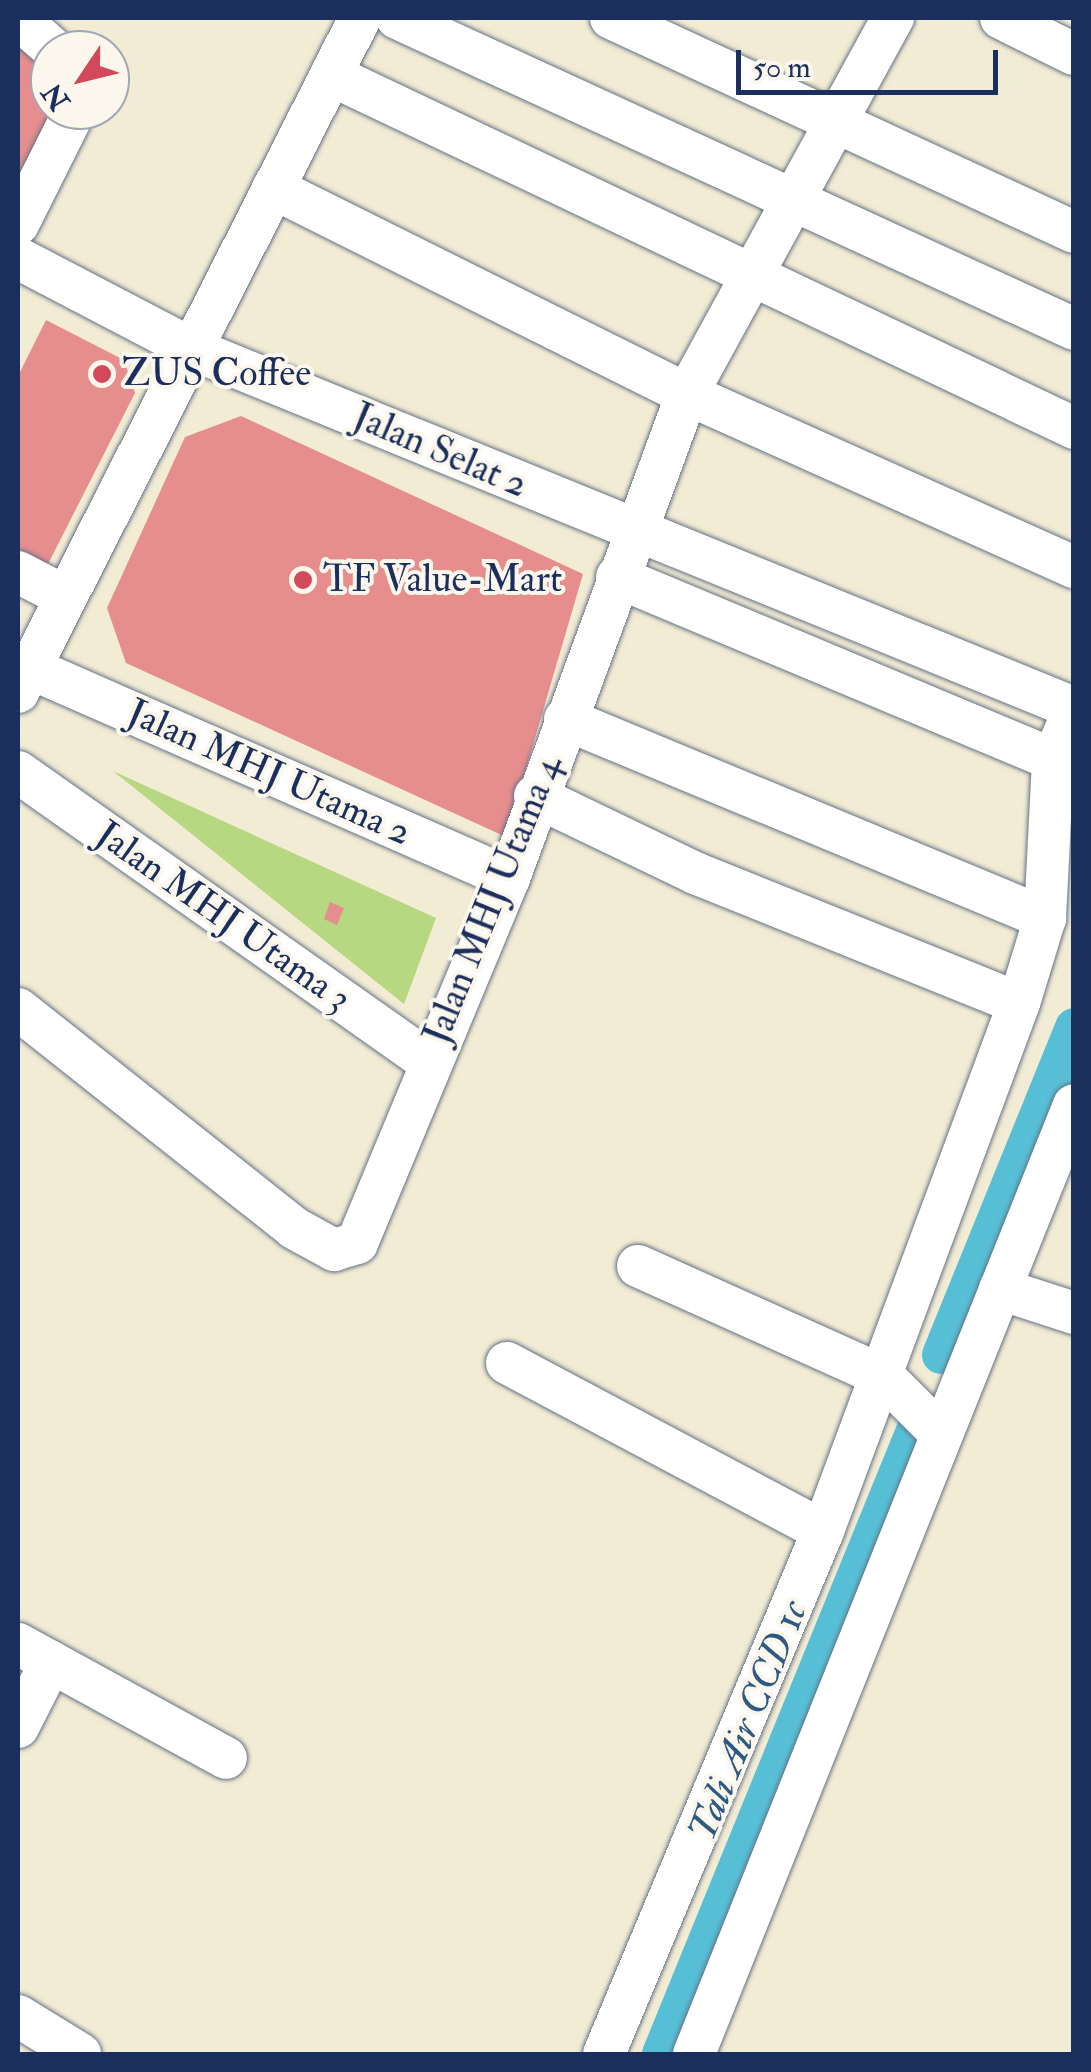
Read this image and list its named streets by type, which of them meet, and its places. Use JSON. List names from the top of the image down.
{
  "streets": {
    "street": [
      "Jalan Selat 2",
      "Jalan MHJ Utama 2",
      "Jalan MHJ Utama 4",
      "Jalan MHJ Utama 3"
    ]
  },
  "crossings": [
    ["Jalan Selat 2", "Jalan MHJ Utama 4"],
    ["Jalan MHJ Utama 2", "Jalan MHJ Utama 4"],
    ["Jalan MHJ Utama 4", "Jalan MHJ Utama 3"]
  ],
  "water": ["Tali Air CCD 1c"],
  "places": ["ZUS Coffee", "TF Value-Mart"],
  "scale_bar": "50 m",
  "north": "bottom left"
}
